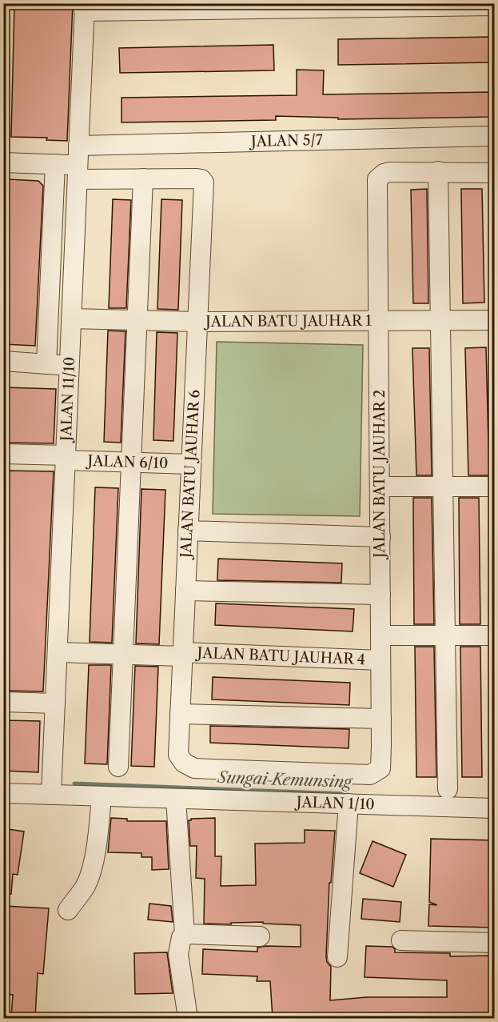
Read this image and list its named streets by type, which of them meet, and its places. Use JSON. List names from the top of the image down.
{
  "streets": {
    "street": [
      "JALAN 5/7",
      "JALAN BATU JAUHAR 1",
      "JALAN 11/10",
      "JALAN 6/10",
      "JALAN BATU JAUHAR 6",
      "JALAN BATU JAUHAR 2",
      "JALAN BATU JAUHAR 4",
      "JALAN 1/10"
    ]
  },
  "crossings": [
    ["JALAN 5/7", "JALAN 11/10"],
    ["JALAN BATU JAUHAR 1", "JALAN 11/10"],
    ["JALAN BATU JAUHAR 1", "JALAN BATU JAUHAR 6"],
    ["JALAN BATU JAUHAR 1", "JALAN BATU JAUHAR 2"],
    ["JALAN 11/10", "JALAN 6/10"],
    ["JALAN 11/10", "JALAN BATU JAUHAR 4"],
    ["JALAN 11/10", "JALAN 1/10"],
    ["JALAN 6/10", "JALAN BATU JAUHAR 6"],
    ["JALAN BATU JAUHAR 6", "JALAN BATU JAUHAR 2"],
    ["JALAN BATU JAUHAR 6", "JALAN BATU JAUHAR 4"],
    ["JALAN BATU JAUHAR 2", "JALAN BATU JAUHAR 4"]
  ],
  "water": ["Sungai Kemunsing"]
}
